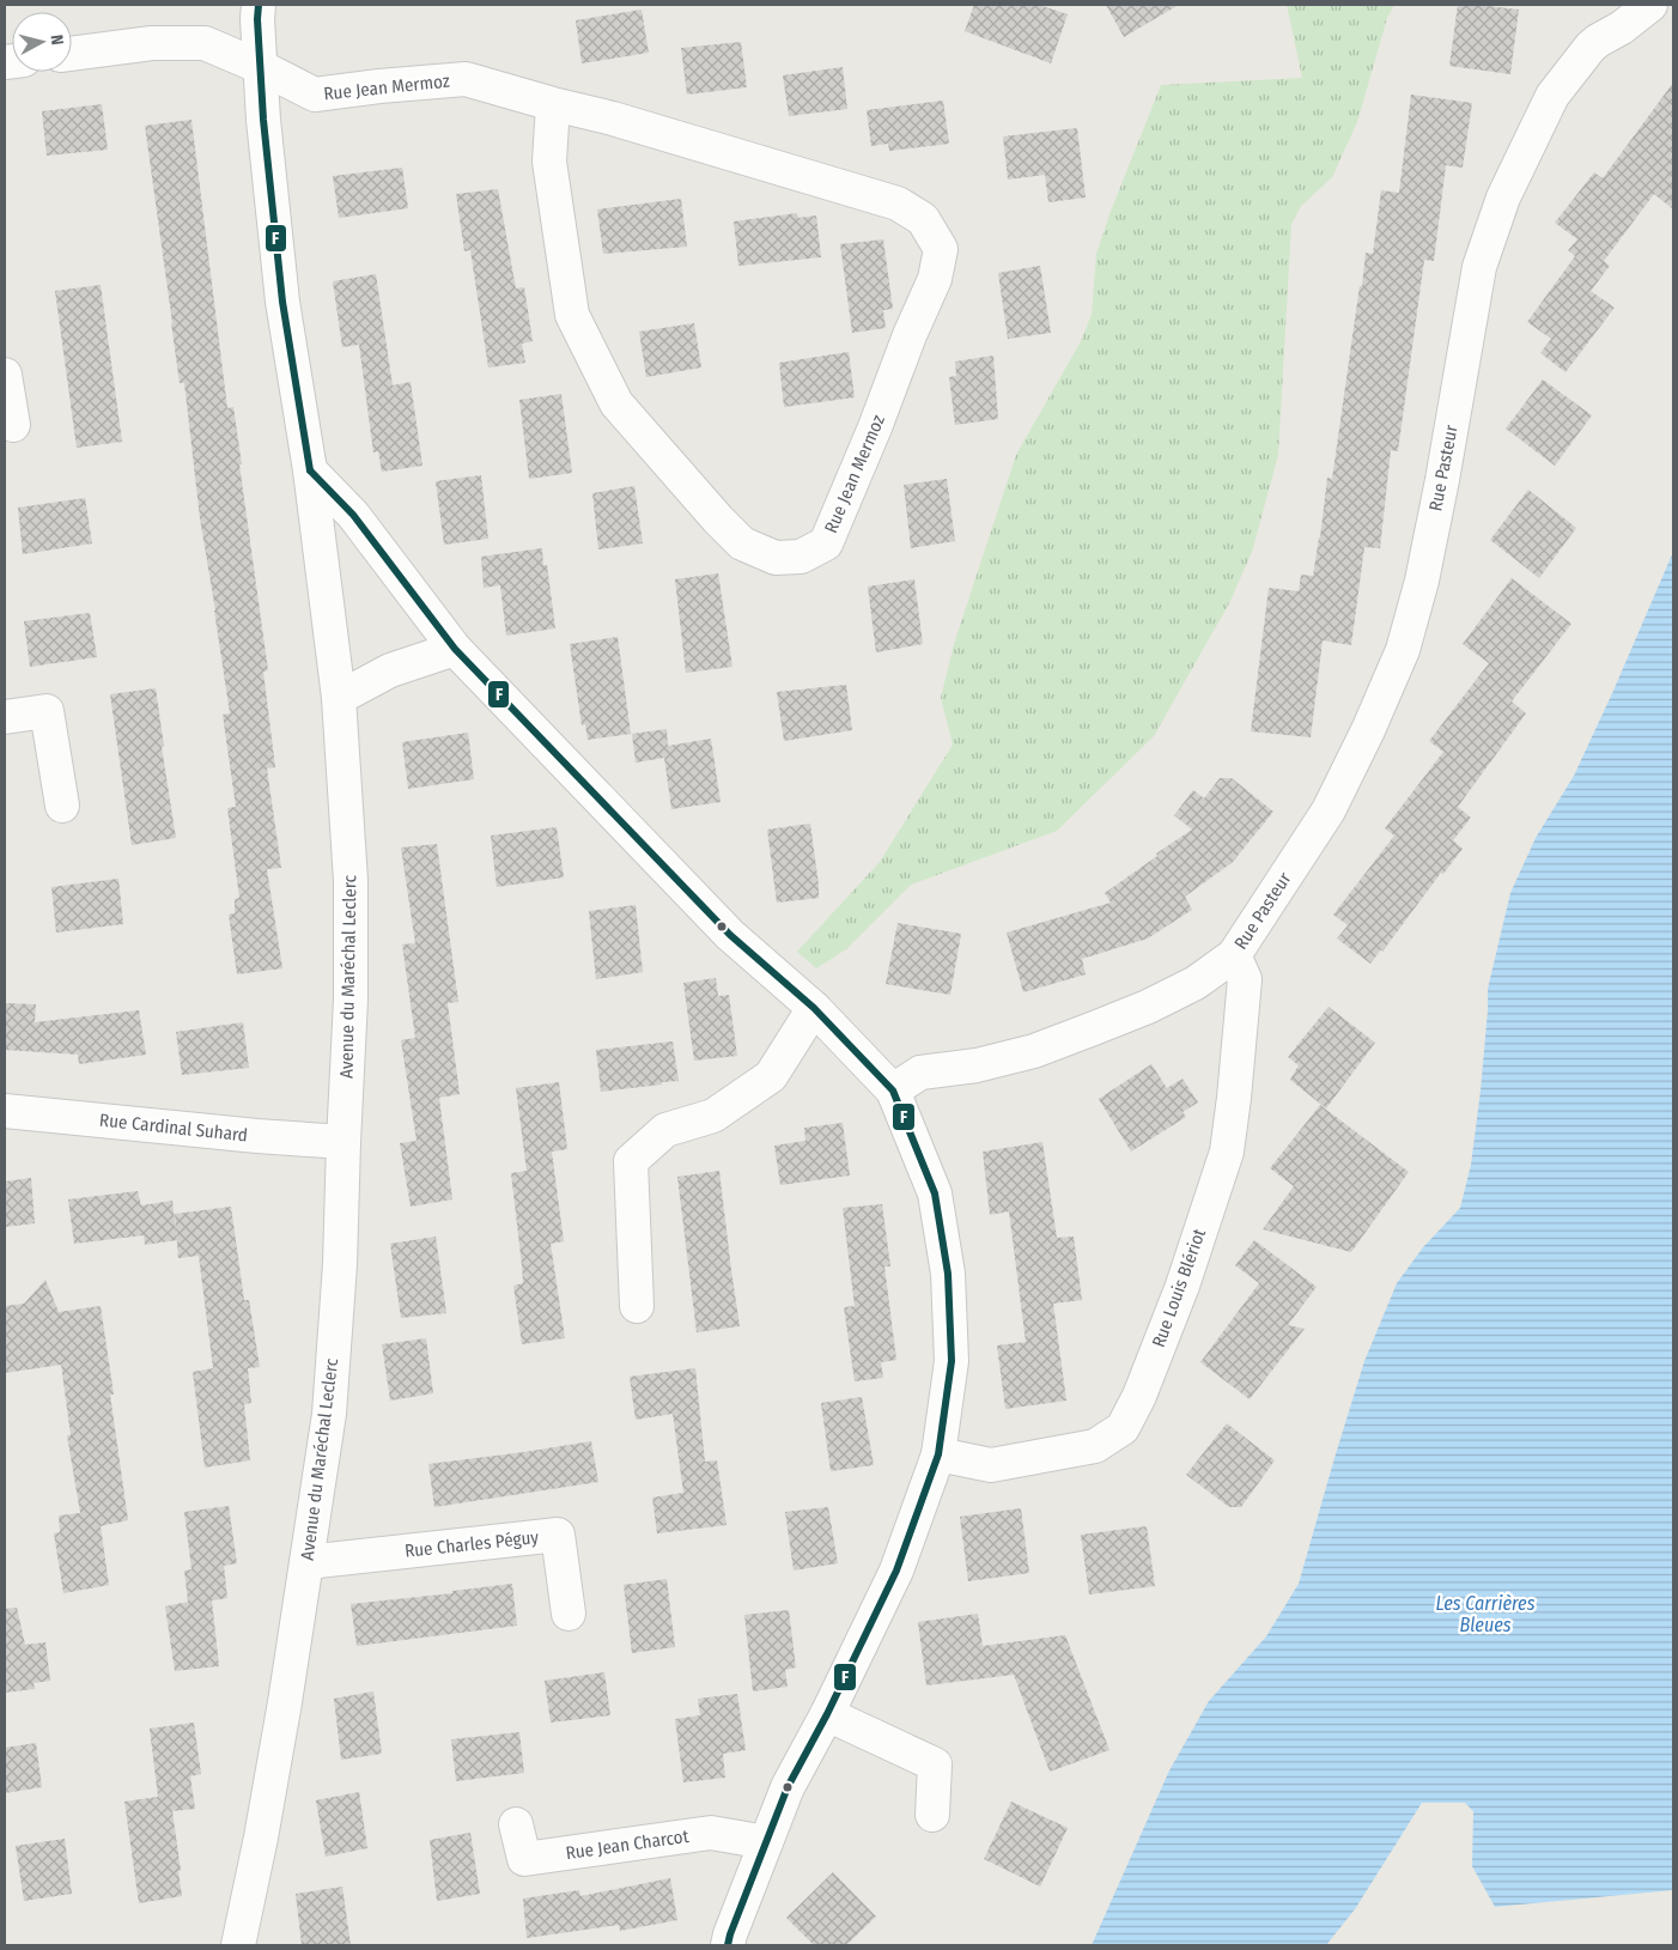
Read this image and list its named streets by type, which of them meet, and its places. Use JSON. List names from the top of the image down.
{
  "streets": {
    "street": [
      "Rue Jean Mermoz",
      "Rue Pasteur",
      "Avenue du Maréchal Leclerc",
      "Rue Cardinal Suhard",
      "Rue Louis Blériot",
      "Rue Charles Péguy",
      "Rue Jean Charcot"
    ]
  },
  "crossings": [
    ["Rue Jean Mermoz", "Avenue du Maréchal Leclerc"],
    ["Rue Pasteur", "Rue Louis Blériot"],
    ["Avenue du Maréchal Leclerc", "Rue Cardinal Suhard"],
    ["Avenue du Maréchal Leclerc", "Rue Charles Péguy"]
  ],
  "water": ["Les Carrières Bleues"],
  "lines": ["transit line F"],
  "north": "right"
}
